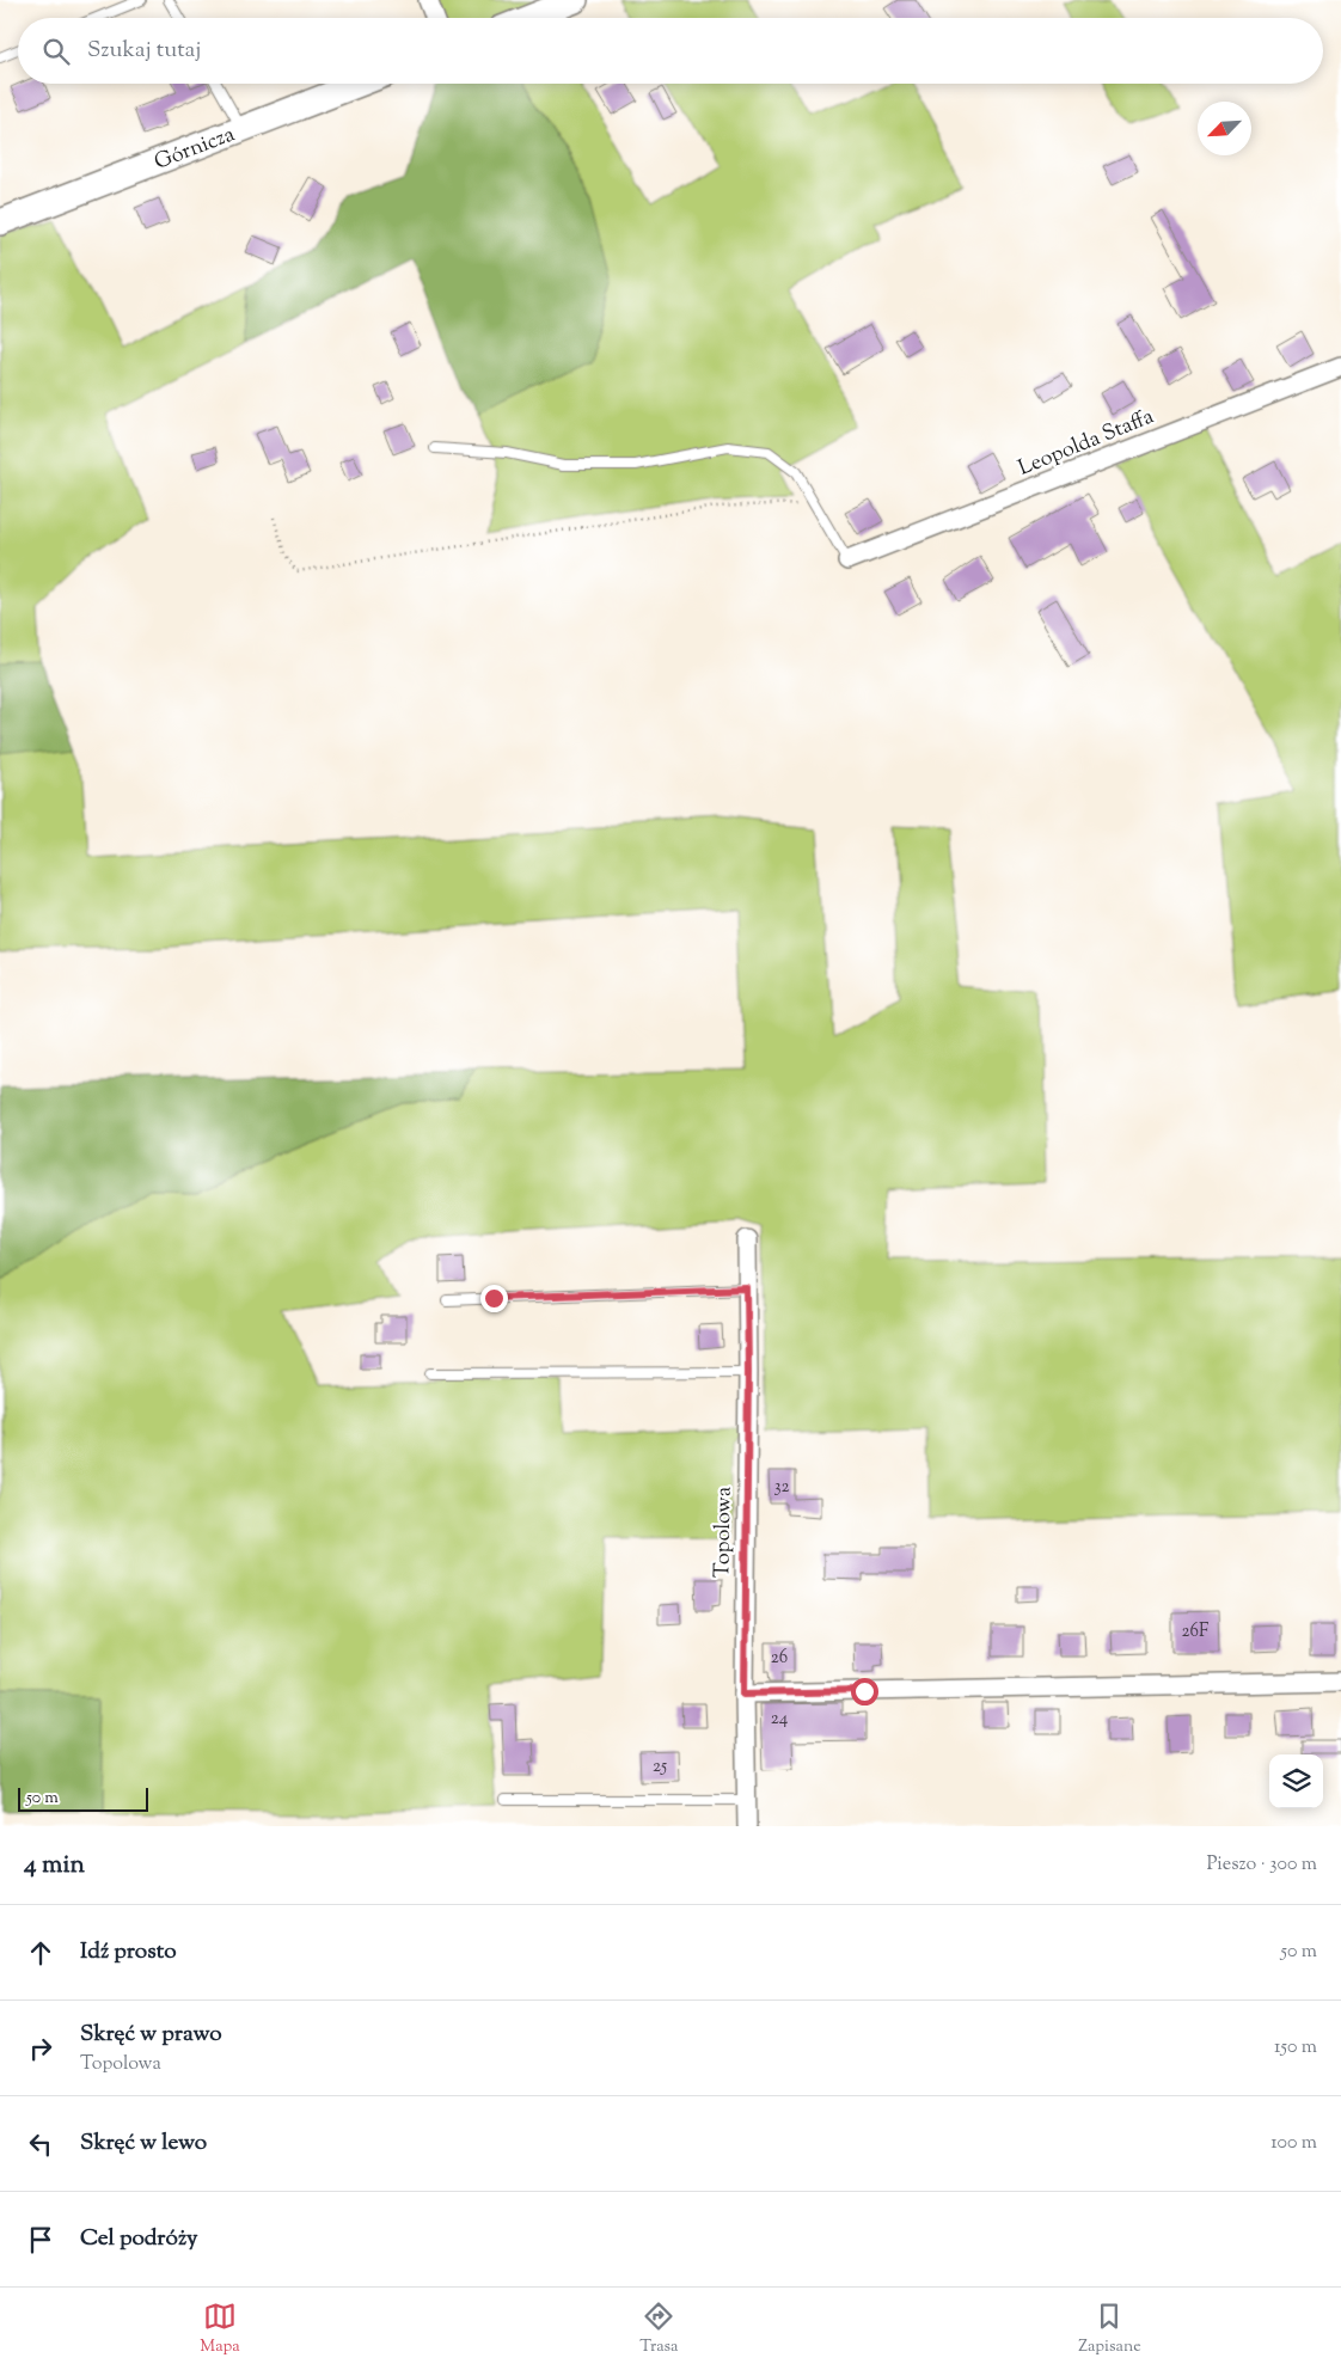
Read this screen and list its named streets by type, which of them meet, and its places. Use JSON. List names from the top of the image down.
{
  "streets": {
    "street": ["Górnicza", "Leopolda Staffa", "Topolowa"]
  },
  "house_numbers": [
    "32",
    "26F",
    "26",
    "24",
    "25"
  ],
  "scale_bar": "50 m",
  "north": "bottom left",
  "page": {
    "search": "Szukaj tutaj",
    "scale": "50 m",
    "heading": ["4 min", "Pieszo · 300 m"],
    "list": [
      ["Idź prosto", "50 m"],
      ["Skręć w prawo", "Topolowa", "150 m"],
      ["Skręć w lewo", "100 m"],
      "Cel podróży"
    ],
    "nav": ["Mapa", "Trasa", "Zapisane"]
  }
}
